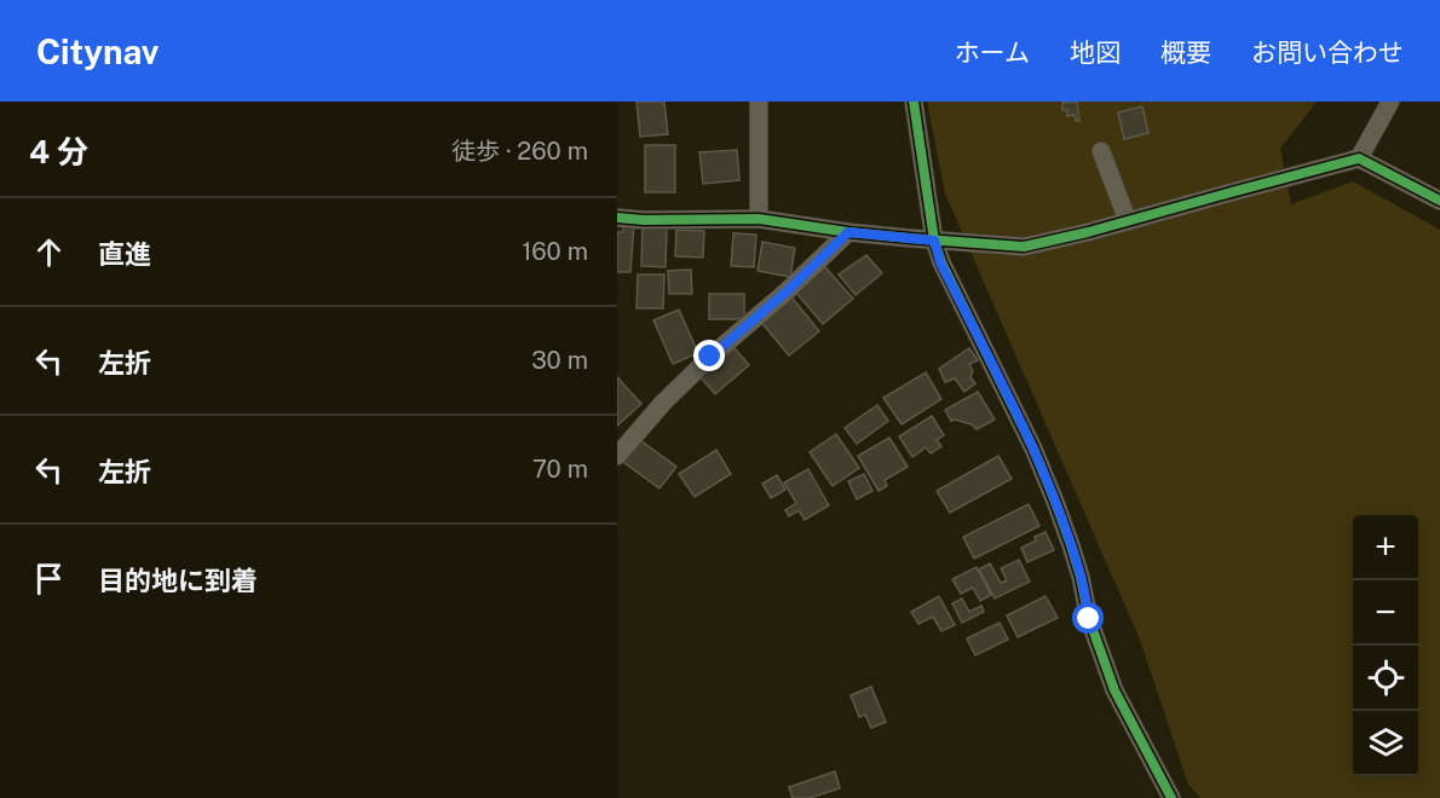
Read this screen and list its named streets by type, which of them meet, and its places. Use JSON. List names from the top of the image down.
{
  "page": {
    "header": "Citynav",
    "nav": [
      "ホーム",
      "地図",
      "概要",
      "お問い合わせ"
    ],
    "heading": ["4 分", "徒歩 · 260 m"],
    "list": [
      ["直進", "160 m"],
      ["左折", "30 m"],
      ["左折", "70 m"],
      "目的地に到着"
    ],
    "map_buttons": ["+", "−"]
  }
}
